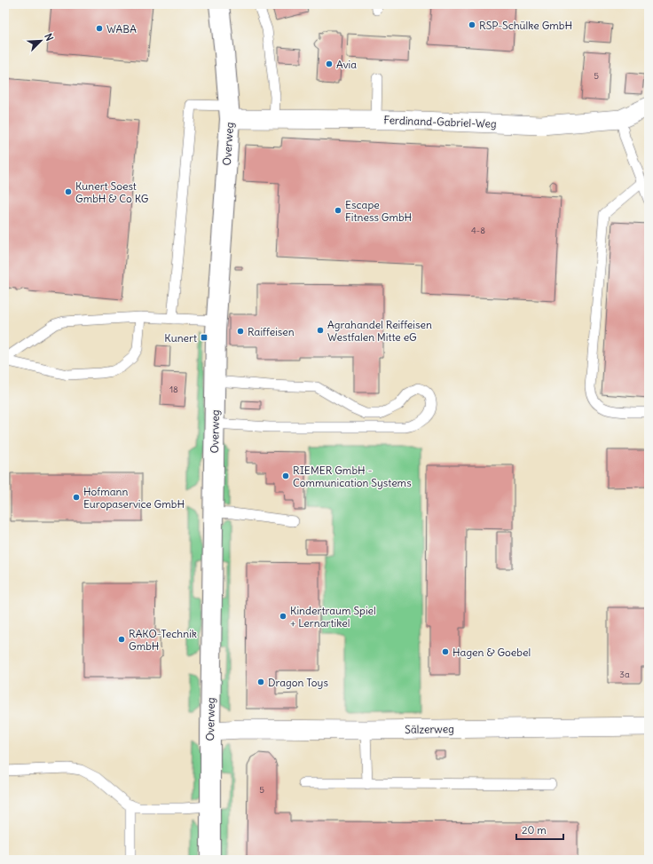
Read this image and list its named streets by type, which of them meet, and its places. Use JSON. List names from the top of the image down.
{
  "streets": {
    "street": ["Ferdinand-Gabriel-Weg", "Overweg", "Sälzerweg"]
  },
  "crossings": [
    ["Ferdinand-Gabriel-Weg", "Overweg"],
    ["Overweg", "Sälzerweg"]
  ],
  "places": {
    "other": [
      "RSP-Schülke GmbH",
      "WABA",
      "Avia",
      "Kunert Soest GmbH & Co KG",
      "Escape Fitness GmbH",
      "Agrahandel Reiffeisen Westfalen Mitte eG",
      "Raiffeisen",
      "RIEMER GmbH - Communication Systems",
      "Hofmann Europaservice GmbH",
      "Kindertraum Spiel + Lernartikel",
      "RAKO-Technik GmbH",
      "Hagen & Goebel",
      "Dragon Toys"
    ],
    "transit": ["Kunert"]
  },
  "house_numbers": [
    "5",
    "4-8",
    "18",
    "3a",
    "5"
  ],
  "scale_bar": "20 m",
  "north": "top right"
}
